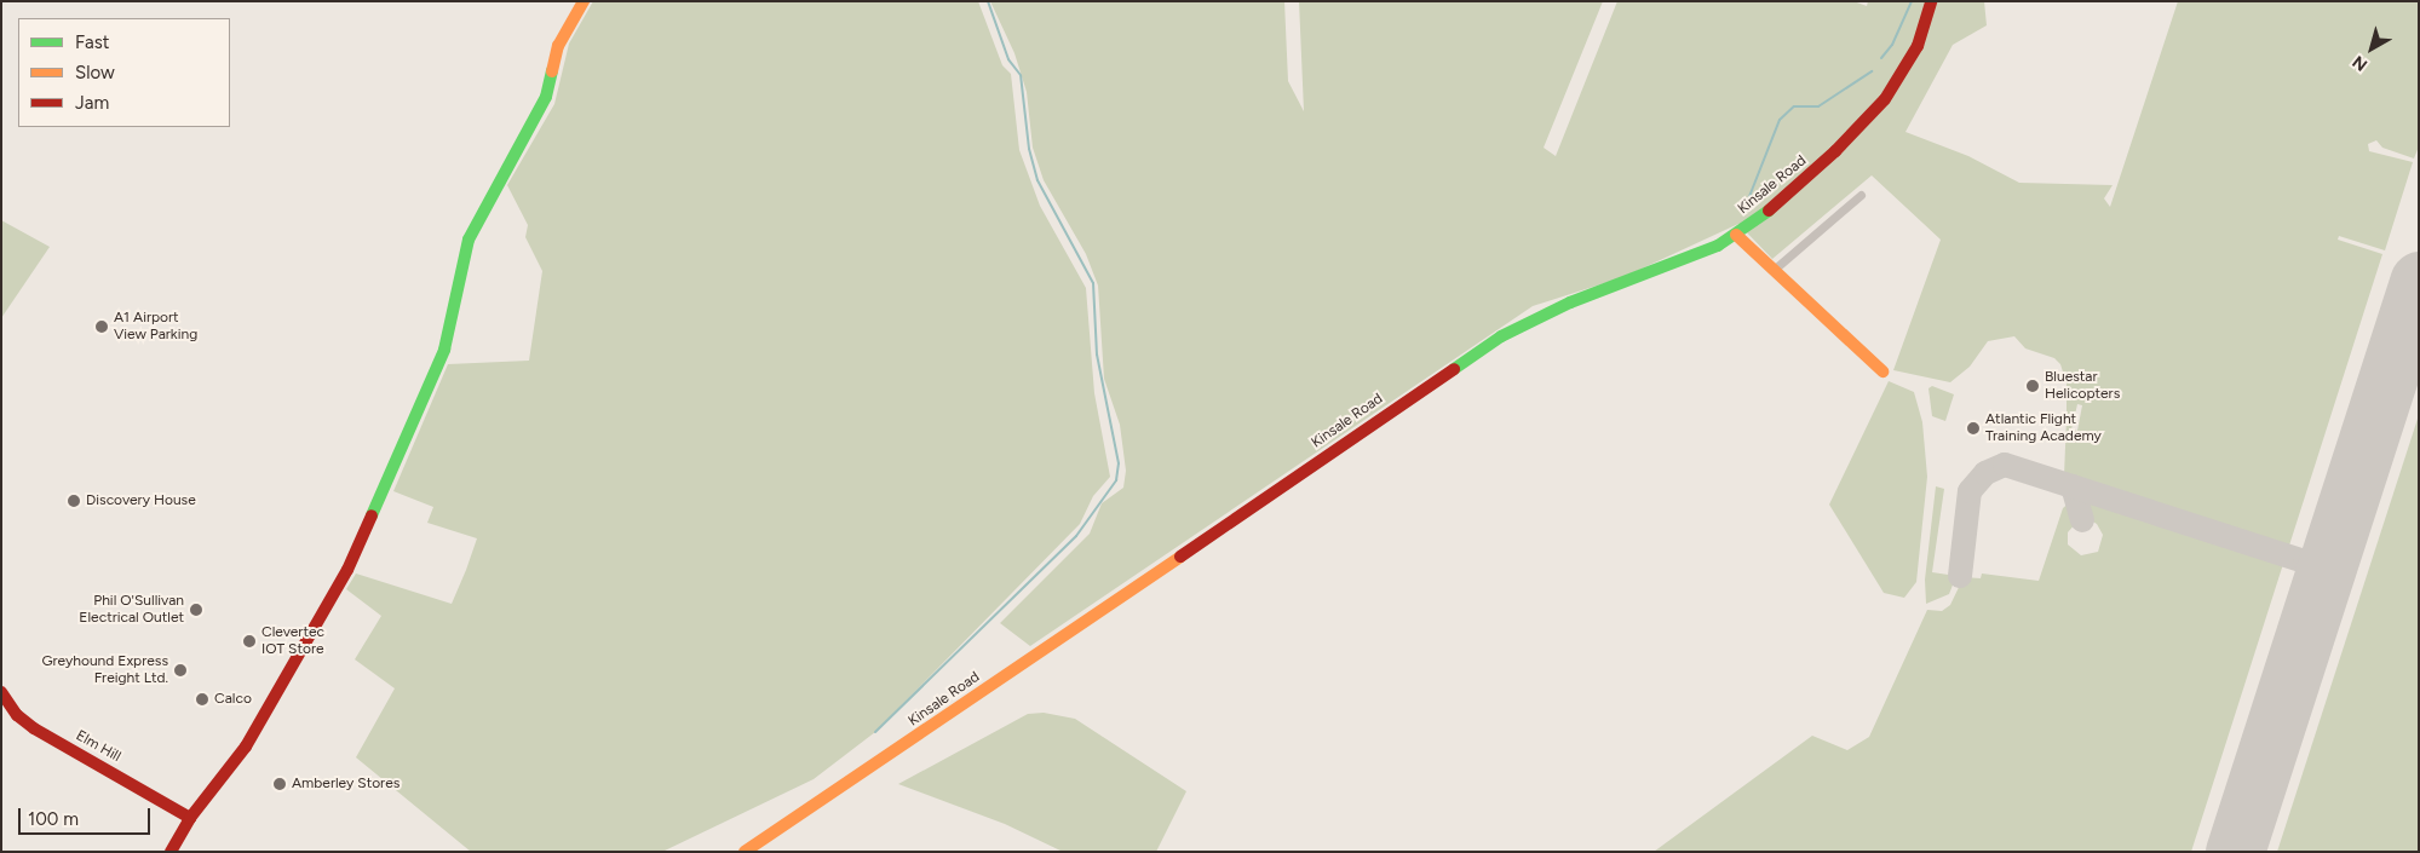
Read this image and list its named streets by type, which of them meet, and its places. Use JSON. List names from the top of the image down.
{
  "streets": {
    "main road": ["Kinsale Road", "Elm Hill"]
  },
  "places": [
    "A1 Airport View Parking",
    "Bluestar Helicopters",
    "Atlantic Flight Training Academy",
    "Discovery House",
    "Phil O'Sullivan Electrical Outlet",
    "Clevertec IOT Store",
    "Greyhound Express Freight Ltd.",
    "Calco",
    "Amberley Stores"
  ],
  "legend": ["Fast", "Slow", "Jam"],
  "scale_bar": "100 m",
  "north": "bottom left"
}
